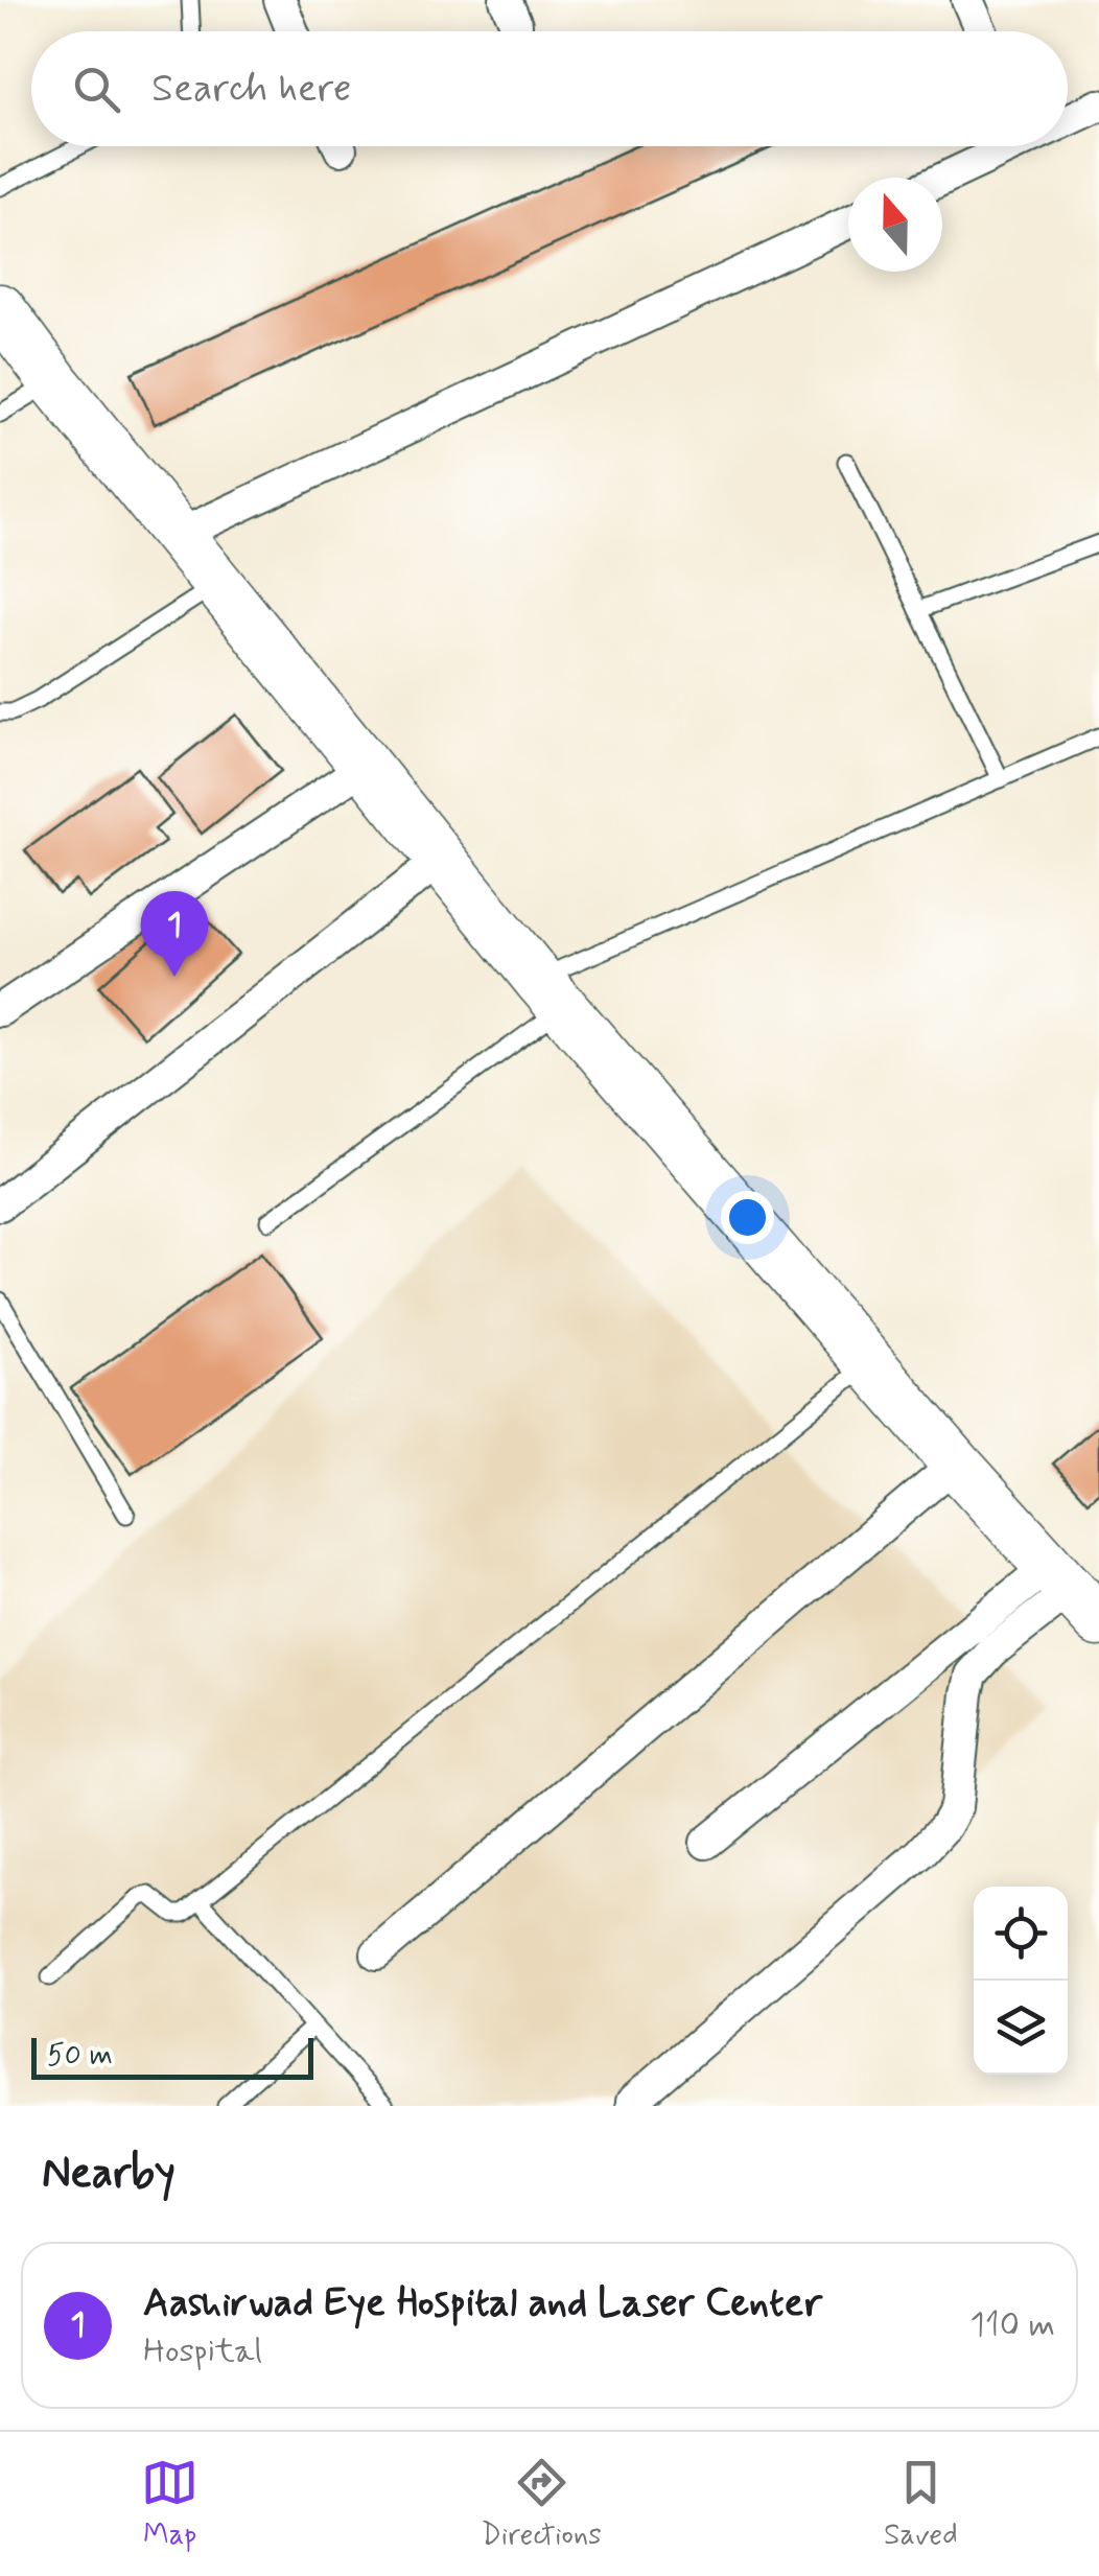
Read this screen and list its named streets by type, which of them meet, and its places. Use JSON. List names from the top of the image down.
{
  "scale_bar": "50 m",
  "north": "top",
  "page": {
    "search": "Search here",
    "pins": "1",
    "scale": "50 m",
    "heading": "Nearby",
    "list": [
      {
        "mark": "1",
        "name": "Aashirwad Eye Hospital and Laser Center",
        "note": "Hospital",
        "value": "110 m"
      }
    ],
    "nav": ["Map", "Directions", "Saved"]
  }
}
